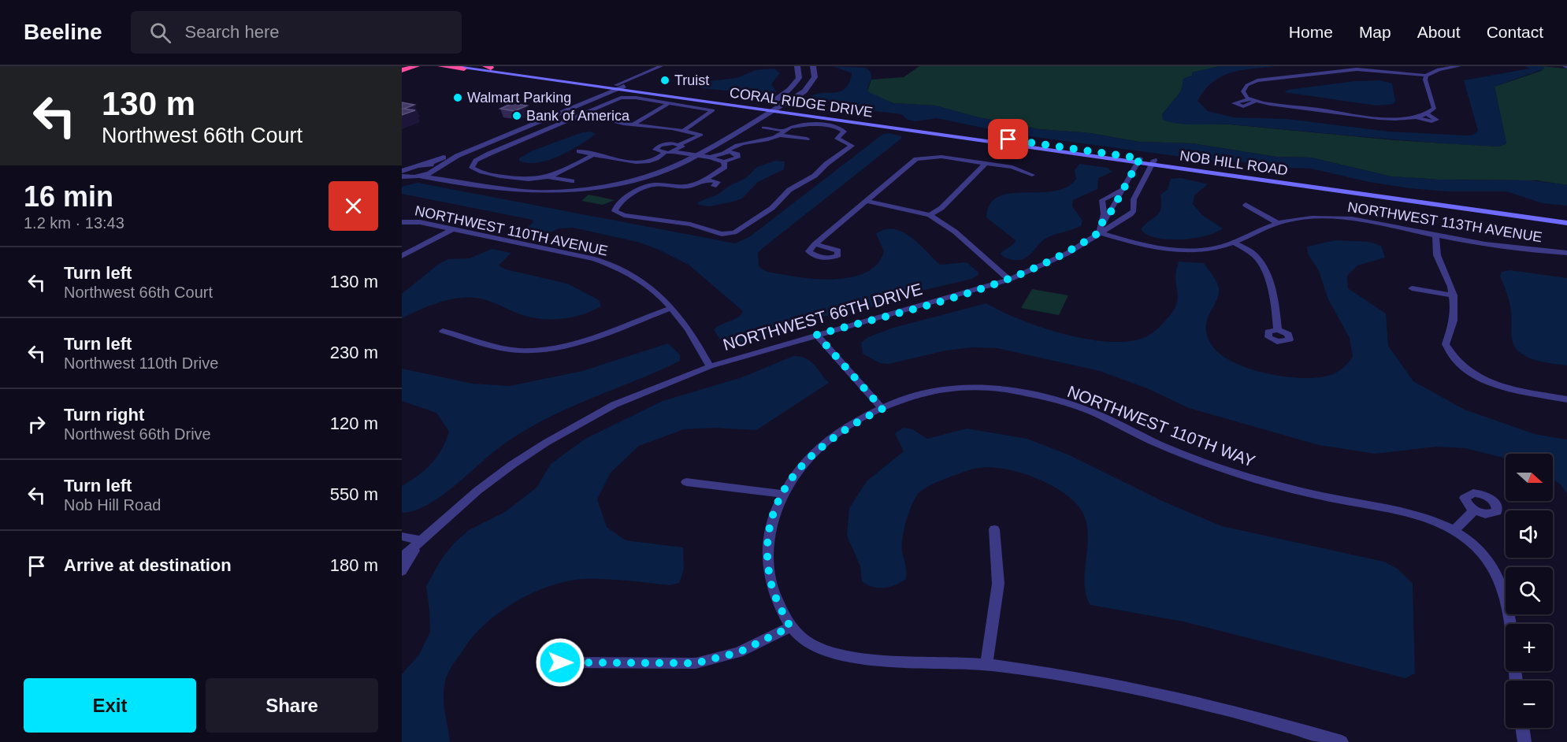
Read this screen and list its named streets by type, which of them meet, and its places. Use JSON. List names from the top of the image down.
{
  "streets": {
    "main road": ["CORAL RIDGE DRIVE", "NOB HILL ROAD"],
    "street": [
      "NORTHWEST 113TH AVENUE",
      "NORTHWEST 110TH AVENUE",
      "NORTHWEST 66TH DRIVE",
      "NORTHWEST 110TH WAY"
    ]
  },
  "crossings": [
    ["CORAL RIDGE DRIVE", "NOB HILL ROAD"],
    ["NOB HILL ROAD", "NORTHWEST 66TH DRIVE"],
    ["NORTHWEST 113TH AVENUE", "NORTHWEST 66TH DRIVE"],
    ["NORTHWEST 110TH AVENUE", "NORTHWEST 66TH DRIVE"]
  ],
  "places": ["Truist", "Walmart Parking", "Bank of America"],
  "north": "right",
  "page": {
    "header": "Beeline",
    "search": "Search here",
    "nav": [
      "Home",
      "Map",
      "About",
      "Contact"
    ],
    "turn": ["130 m", "Northwest 66th Court"],
    "heading": ["16 min", "1.2 km · 13:43"],
    "list": [
      {
        "name": "Turn left",
        "note": "Northwest 66th Court",
        "value": "130 m"
      },
      {
        "name": "Turn left",
        "note": "Northwest 110th Drive",
        "value": "230 m"
      },
      {
        "name": "Turn right",
        "note": "Northwest 66th Drive",
        "value": "120 m"
      },
      {
        "name": "Turn left",
        "note": "Nob Hill Road",
        "value": "550 m"
      },
      {
        "name": "Arrive at destination",
        "value": "180 m"
      }
    ],
    "map_buttons": ["+", "−"],
    "buttons": ["Exit", "Share"]
  }
}
